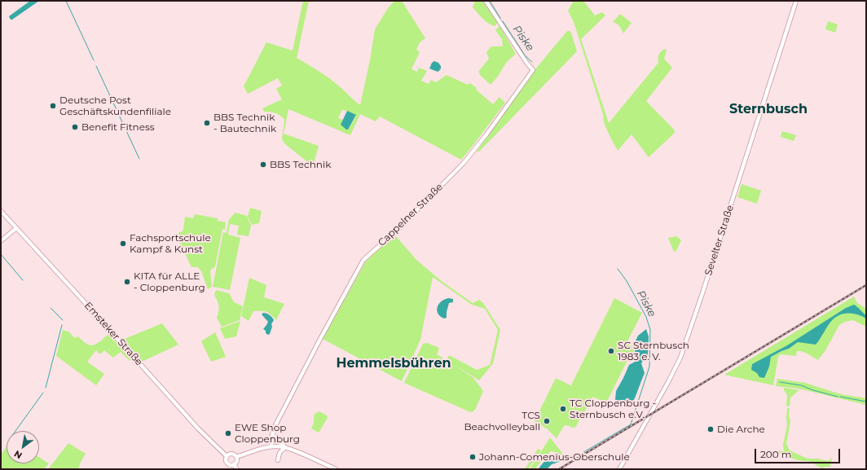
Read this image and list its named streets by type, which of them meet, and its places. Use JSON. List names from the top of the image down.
{
  "streets": {
    "street": ["Cappelner Straße", "Sevelter Straße", "Emsteker Straße"]
  },
  "districts": ["Sternbusch", "Hemmelsbühren"],
  "water": ["Piske"],
  "places": [
    "Deutsche Post Geschäftskundenfiliale",
    "BBS Technik - Bautechnik",
    "Benefit Fitness",
    "BBS Technik",
    "Fachsportschule Kampf & Kunst",
    "KITA für ALLE - Cloppenburg",
    "SC Sternbusch 1983 e. V.",
    "TC Cloppenburg - Sternbusch e.V.",
    "TCS Beachvolleyball",
    "Die Arche",
    "EWE Shop Cloppenburg",
    "Johann-Comenius-Oberschule"
  ],
  "scale_bar": "200 m",
  "north": "bottom left"
}
